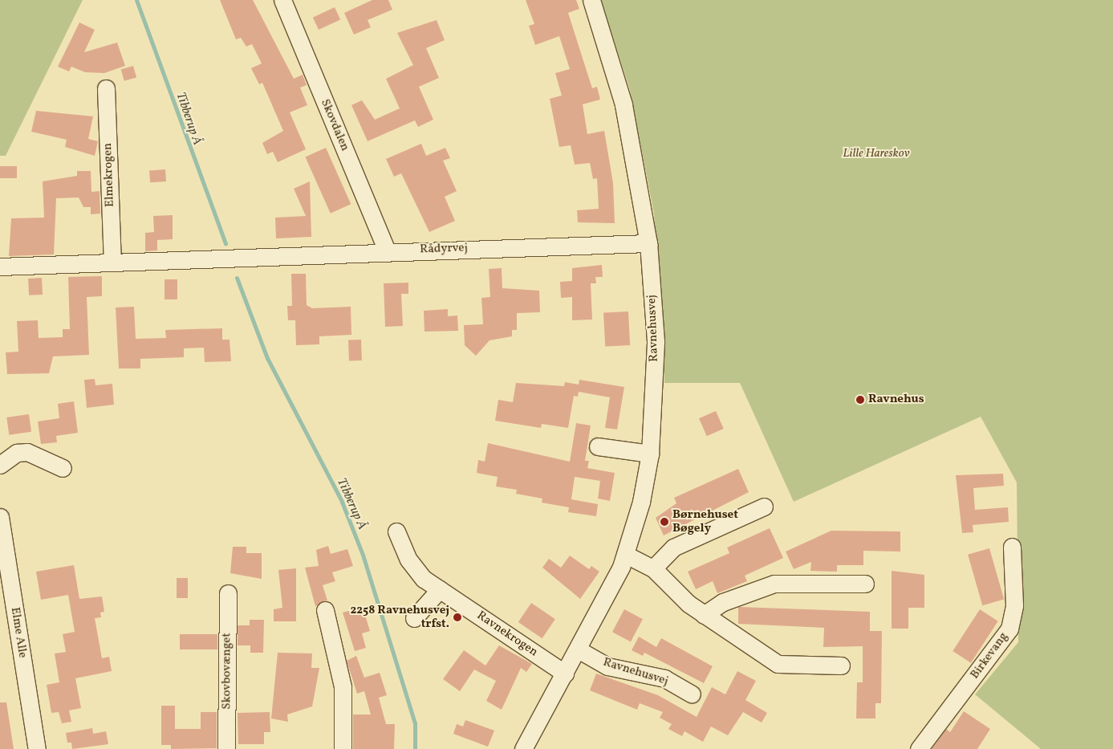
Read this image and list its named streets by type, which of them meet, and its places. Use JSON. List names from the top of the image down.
{
  "streets": {
    "street": [
      "Skovdalen",
      "Elmekrogen",
      "Rådyrvej",
      "Ravnehusvej",
      "Elme Alle",
      "Ravnekrogen",
      "Birkevang",
      "Skovbovænget"
    ]
  },
  "crossings": [
    ["Skovdalen", "Rådyrvej"],
    ["Elmekrogen", "Rådyrvej"],
    ["Rådyrvej", "Ravnehusvej"],
    ["Ravnehusvej", "Ravnekrogen"]
  ],
  "water": ["Tibberup Å"],
  "parks": ["Lille Hareskov"],
  "places": ["Ravnehus", "Børnehuset Bøgely", "2258 Ravnehusvej trfst."]
}
